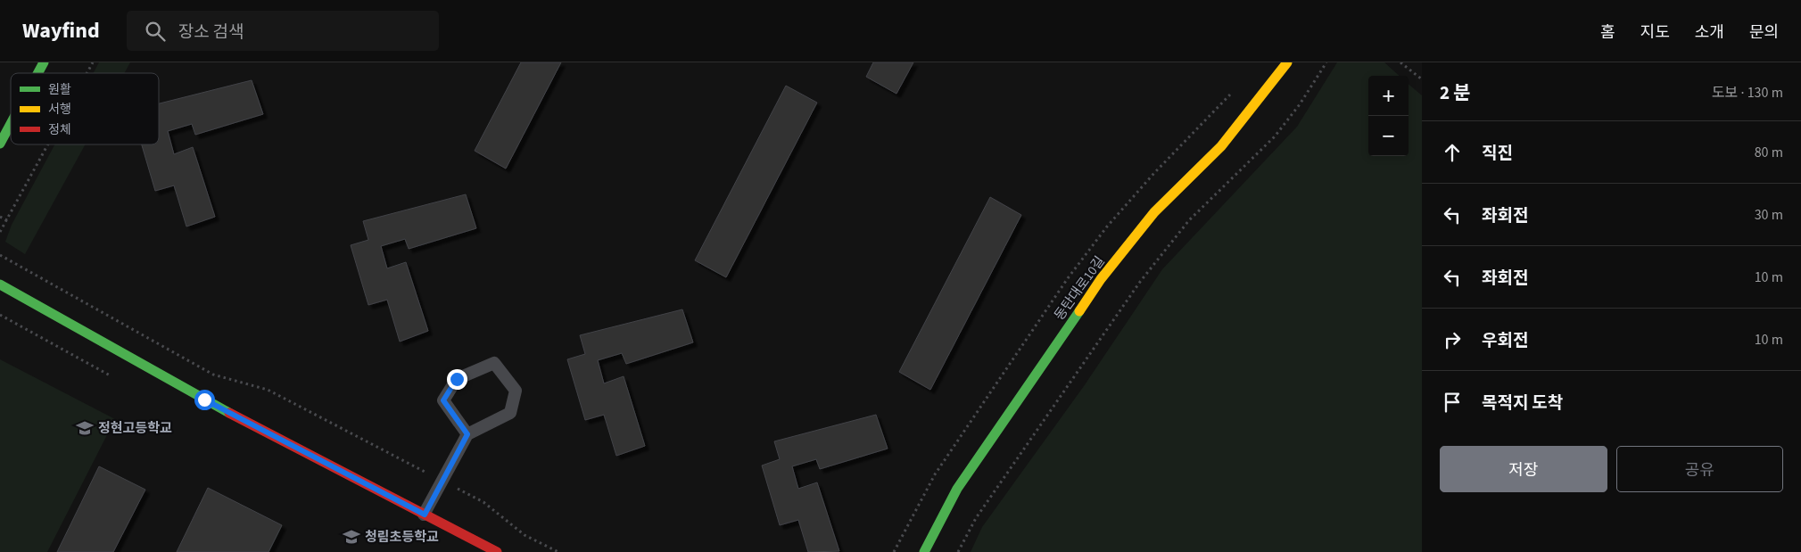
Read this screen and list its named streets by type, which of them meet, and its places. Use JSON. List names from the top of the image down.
{
  "streets": {
    "street": ["동탄대로10길"]
  },
  "places": {
    "school or university": ["정현고등학교", "청림초등학교"]
  },
  "legend": ["원활", "서행", "정체"],
  "page": {
    "header": "Wayfind",
    "search": "장소 검색",
    "nav": [
      "홈",
      "지도",
      "소개",
      "문의"
    ],
    "heading": ["2 분", "도보 · 130 m"],
    "map_buttons": ["+", "−"],
    "list": [
      ["직진", "80 m"],
      ["좌회전", "30 m"],
      ["좌회전", "10 m"],
      ["우회전", "10 m"],
      "목적지 도착"
    ],
    "buttons": ["저장", "공유"]
  }
}
